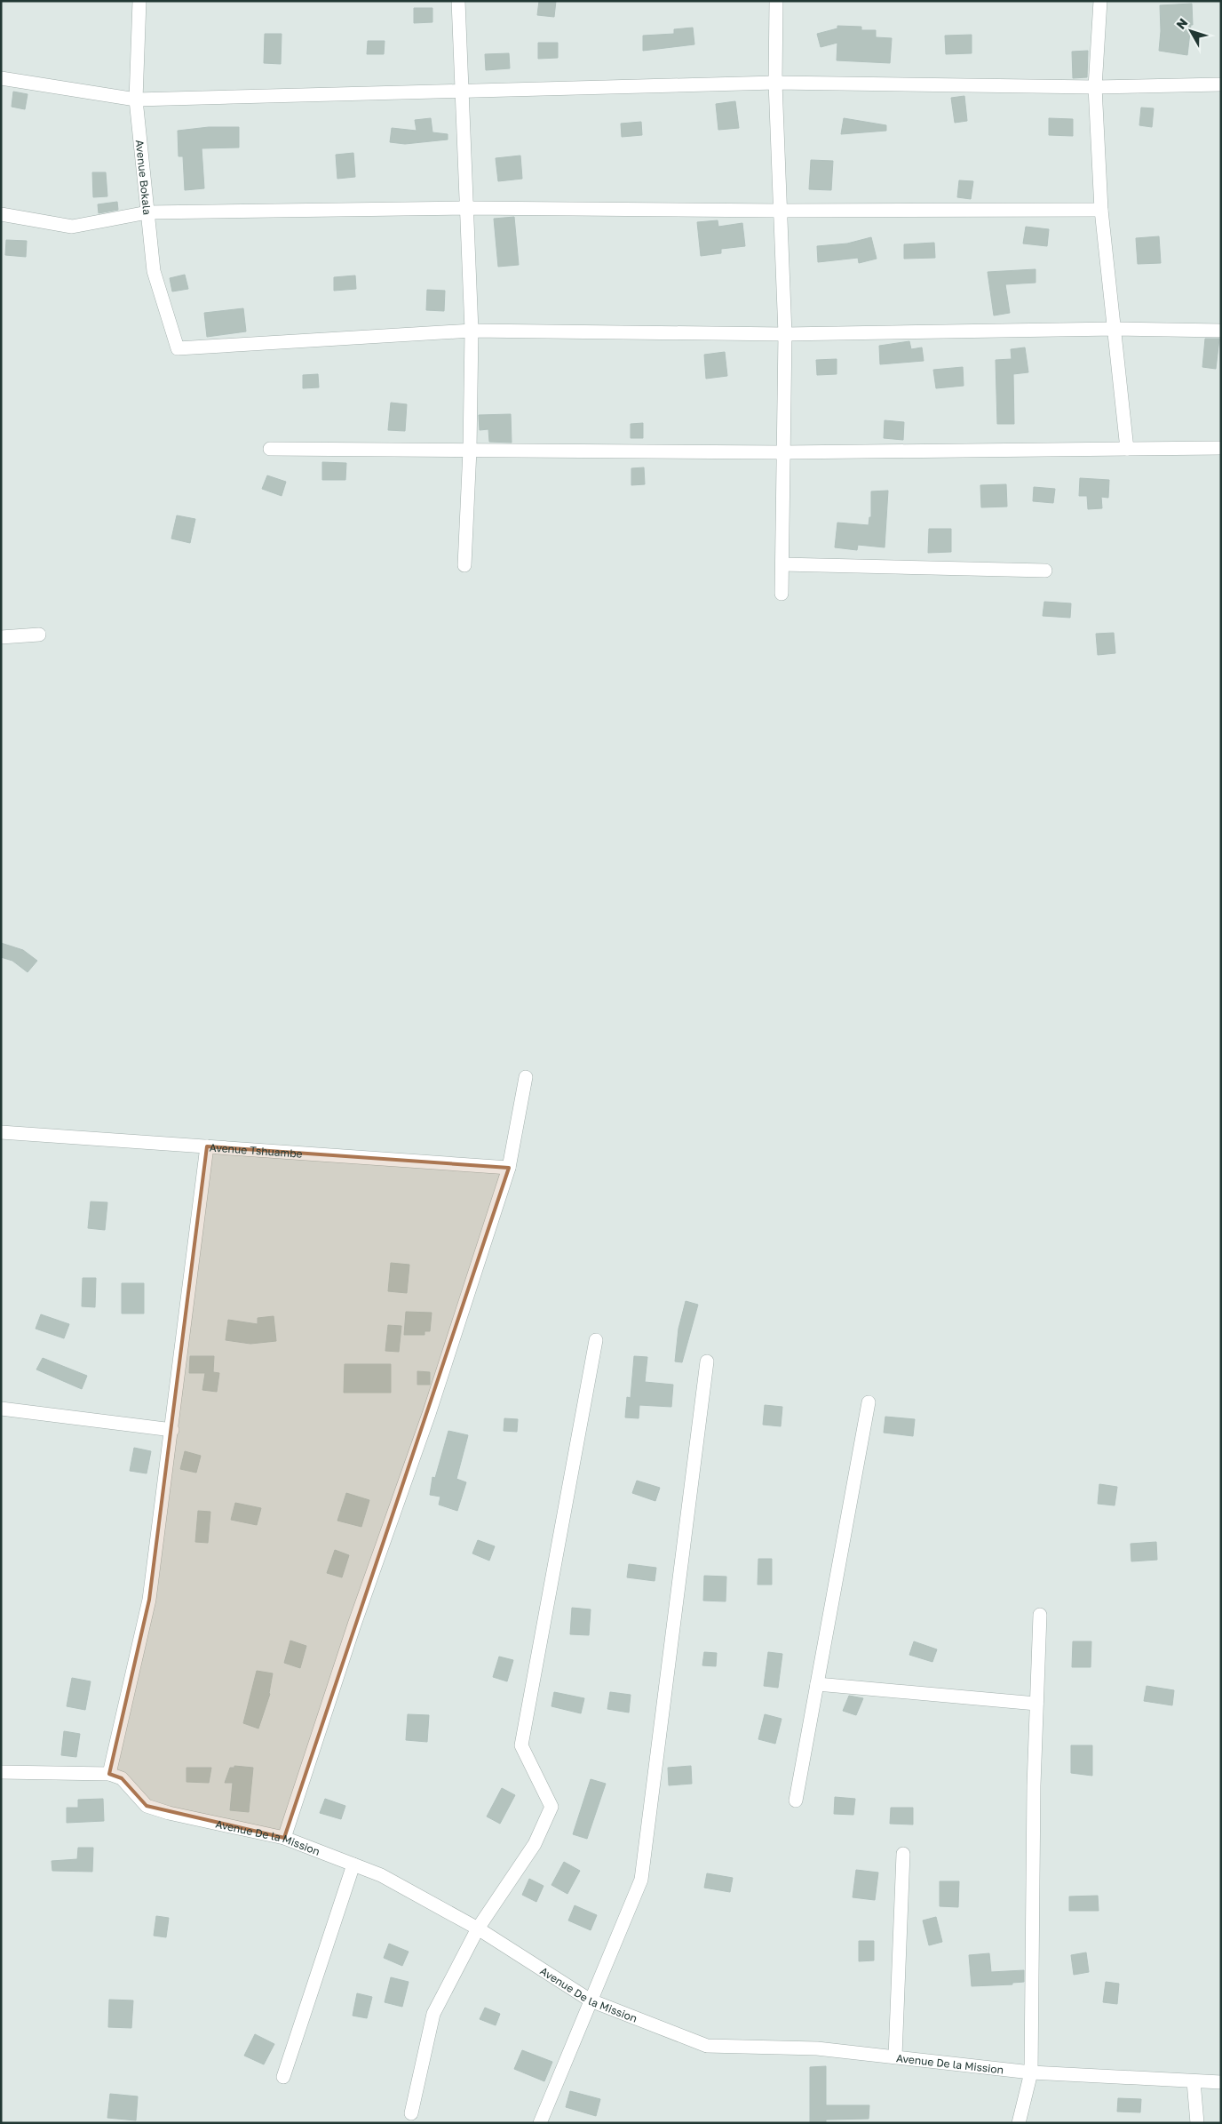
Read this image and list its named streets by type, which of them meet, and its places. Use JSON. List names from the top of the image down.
{
  "streets": {
    "street": ["Avenue Bokala", "Avenue Tshuambe", "Avenue De la Mission"]
  },
  "north": "top left"
}
